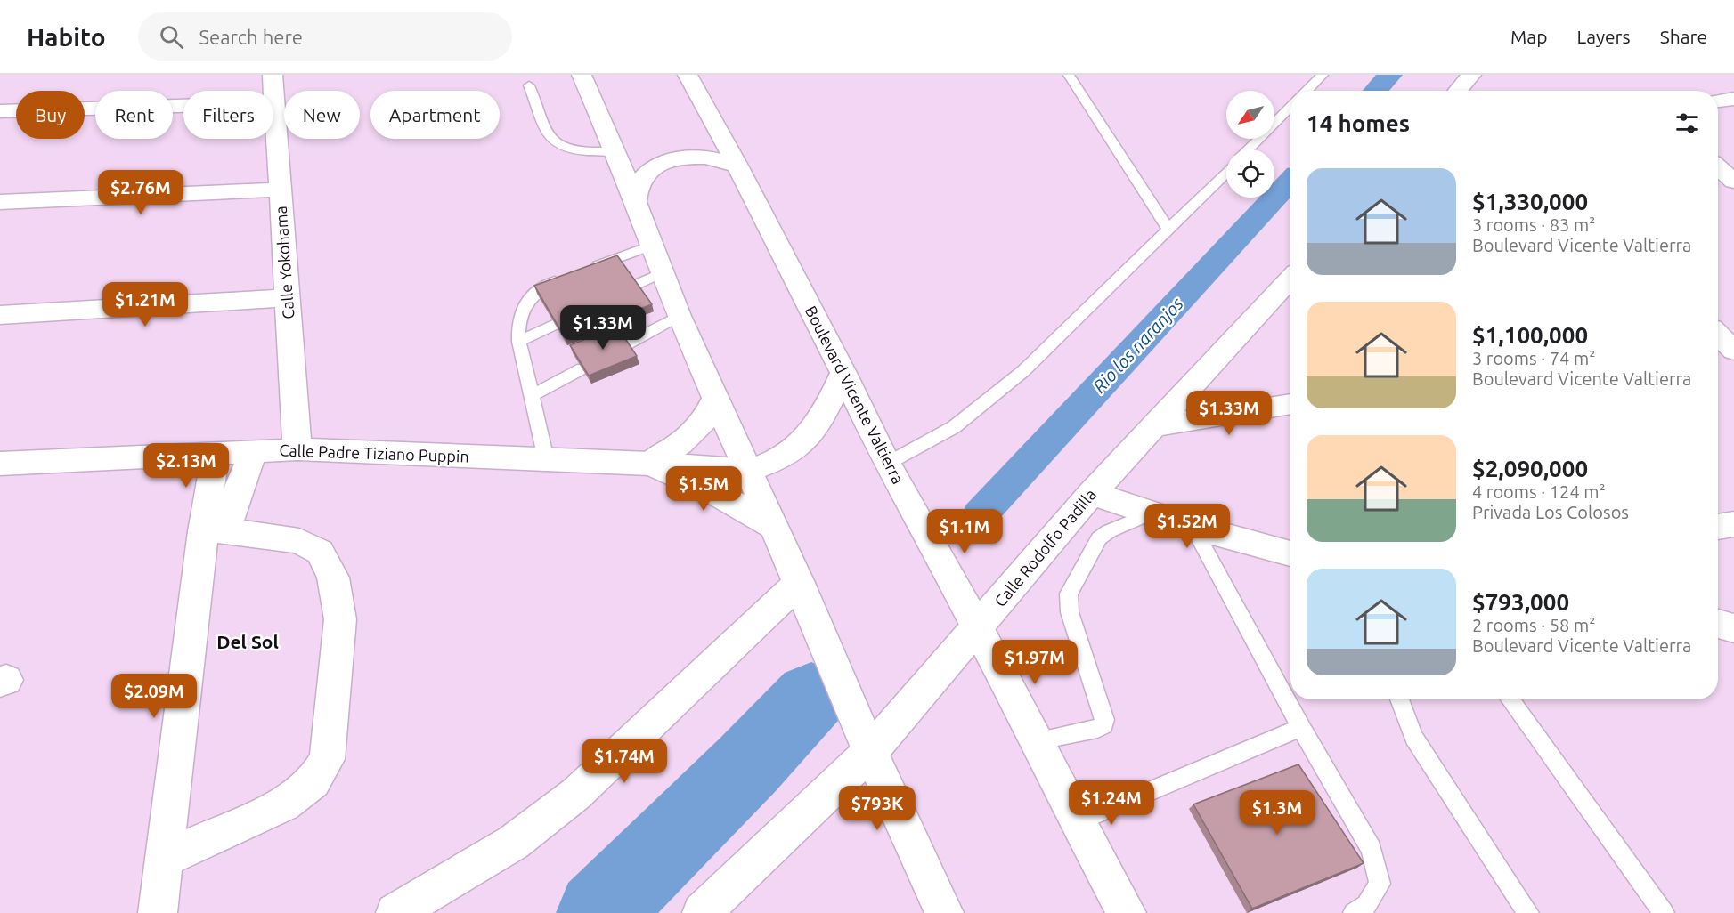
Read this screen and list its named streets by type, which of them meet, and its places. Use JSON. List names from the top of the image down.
{
  "streets": {
    "street": [
      "Calle Yokohama",
      "Boulevard Vicente Valtierra",
      "Calle Padre Tiziano Puppin",
      "Calle Rodolfo Padilla"
    ]
  },
  "crossings": [
    ["Calle Yokohama", "Calle Padre Tiziano Puppin"],
    ["Boulevard Vicente Valtierra", "Calle Rodolfo Padilla"]
  ],
  "districts": ["Del Sol"],
  "water": ["Rio los naranjos"],
  "north": "bottom left",
  "page": {
    "header": "Habito",
    "search": "Search here",
    "nav": ["Map", "Layers", "Share"],
    "chip": [
      "Buy",
      "Rent",
      "Filters",
      "New",
      "Apartment"
    ],
    "heading": "14 homes",
    "list": [
      {
        "name": "$1,330,000",
        "note": "3 rooms · 83 m² · Boulevard Vicente Valtierra"
      },
      {
        "name": "$1,100,000",
        "note": "3 rooms · 74 m² · Boulevard Vicente Valtierra"
      },
      {
        "name": "$2,090,000",
        "note": "4 rooms · 124 m² · Privada Los Colosos"
      },
      {
        "name": "$793,000",
        "note": "2 rooms · 58 m² · Boulevard Vicente Valtierra"
      }
    ],
    "price": [
      "$2.76M",
      "$1.21M",
      "$1.33M",
      "$1.33M",
      "$2.13M",
      "$1.5M",
      "$1.52M",
      "$1.1M",
      "$1.97M",
      "$2.09M",
      "$1.74M",
      "$1.24M",
      "$793K",
      "$1.3M"
    ]
  }
}
